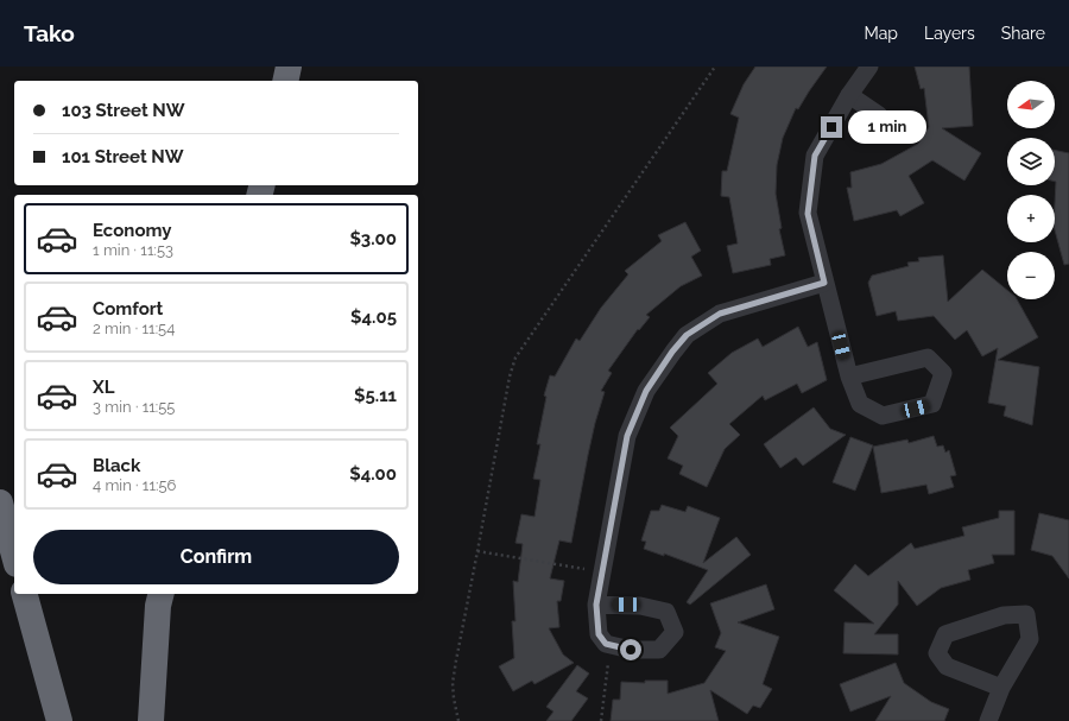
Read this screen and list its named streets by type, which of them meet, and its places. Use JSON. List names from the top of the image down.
{
  "north": "left",
  "page": {
    "header": "Tako",
    "nav": ["Map", "Layers", "Share"],
    "map_buttons": ["+", "−"],
    "banner": ["103 Street NW", "101 Street NW"],
    "bubble": "1 min",
    "list": [
      {
        "name": "Economy",
        "note": "1 min · 11:53",
        "value": "$3.00"
      },
      {
        "name": "Comfort",
        "note": "2 min · 11:54",
        "value": "$4.05"
      },
      {
        "name": "XL",
        "note": "3 min · 11:55",
        "value": "$5.11"
      },
      {
        "name": "Black",
        "note": "4 min · 11:56",
        "value": "$4.00"
      }
    ],
    "buttons": "Confirm"
  }
}
